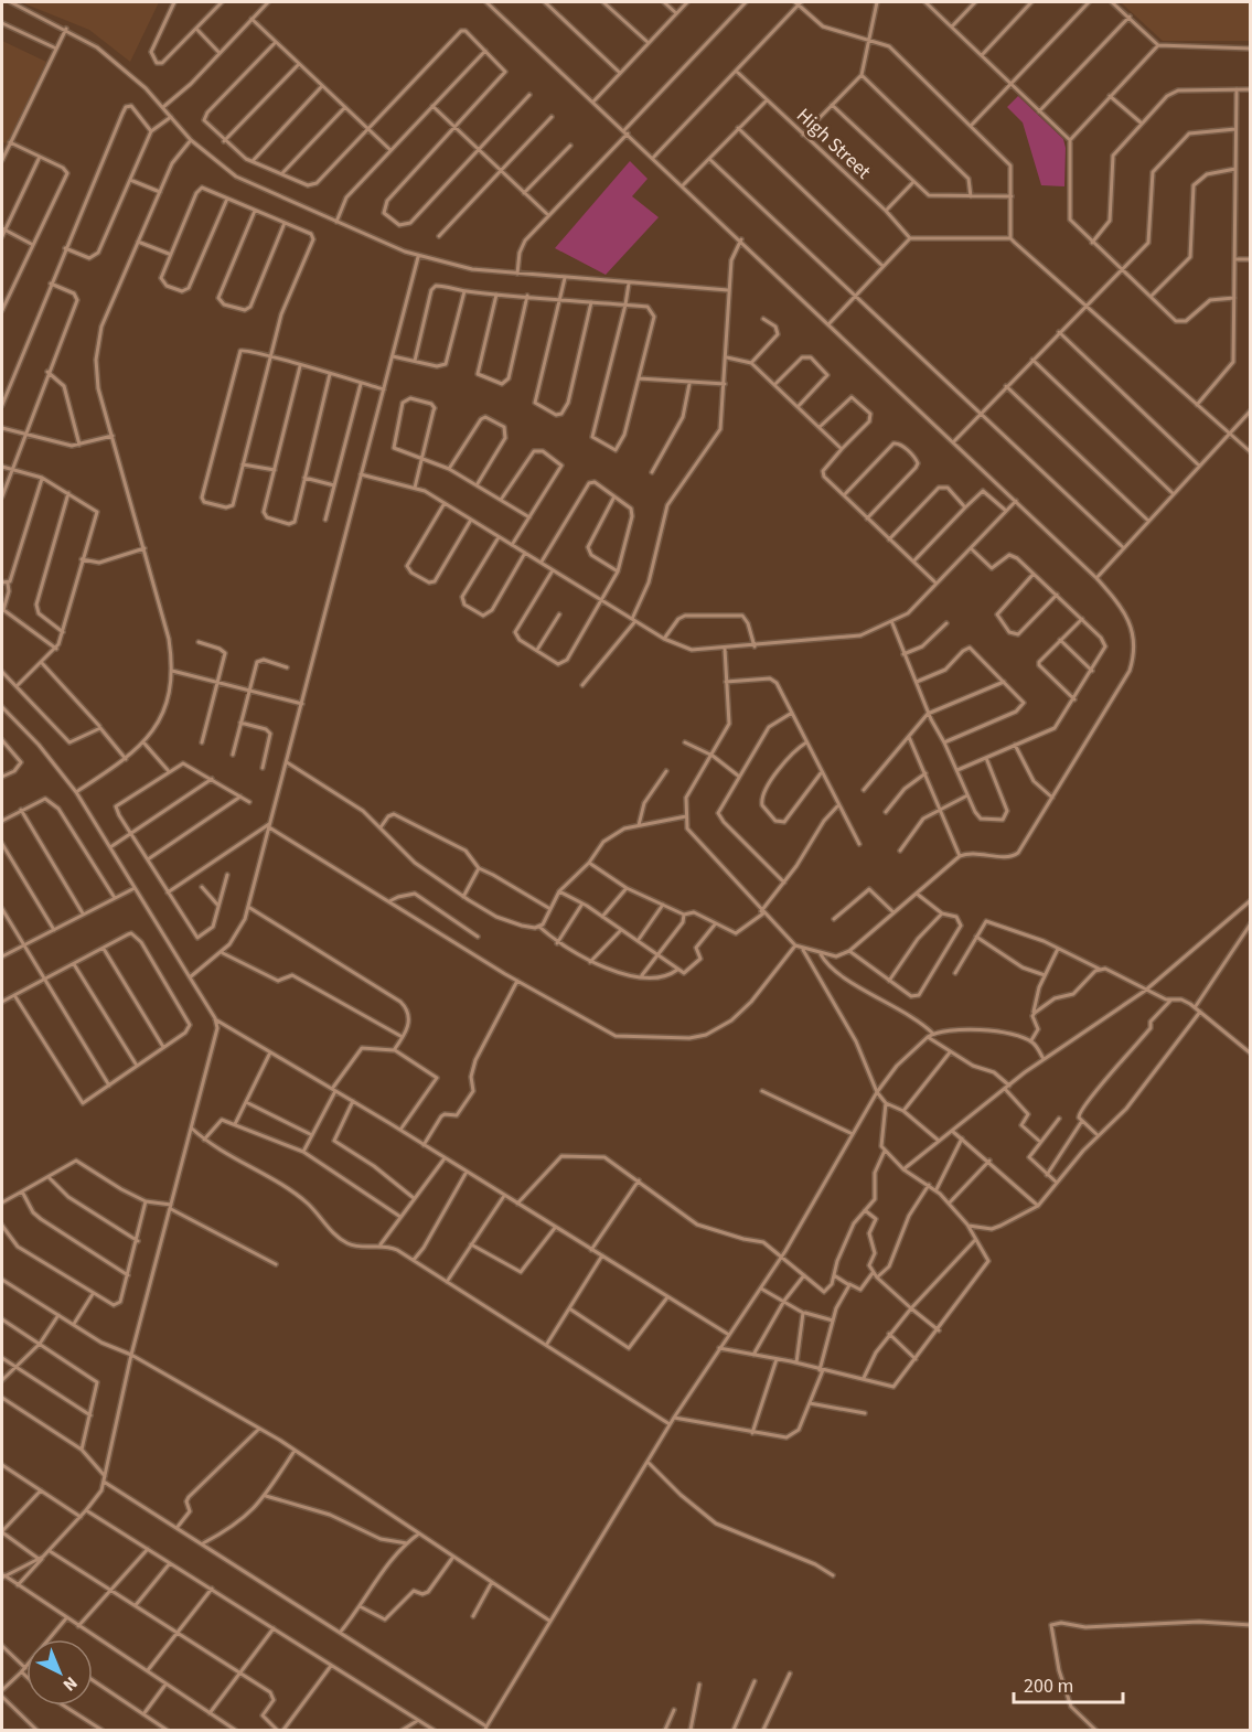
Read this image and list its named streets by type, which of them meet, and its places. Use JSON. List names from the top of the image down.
{
  "streets": {
    "street": ["High Street"]
  },
  "scale_bar": "200 m",
  "north": "bottom right"
}
